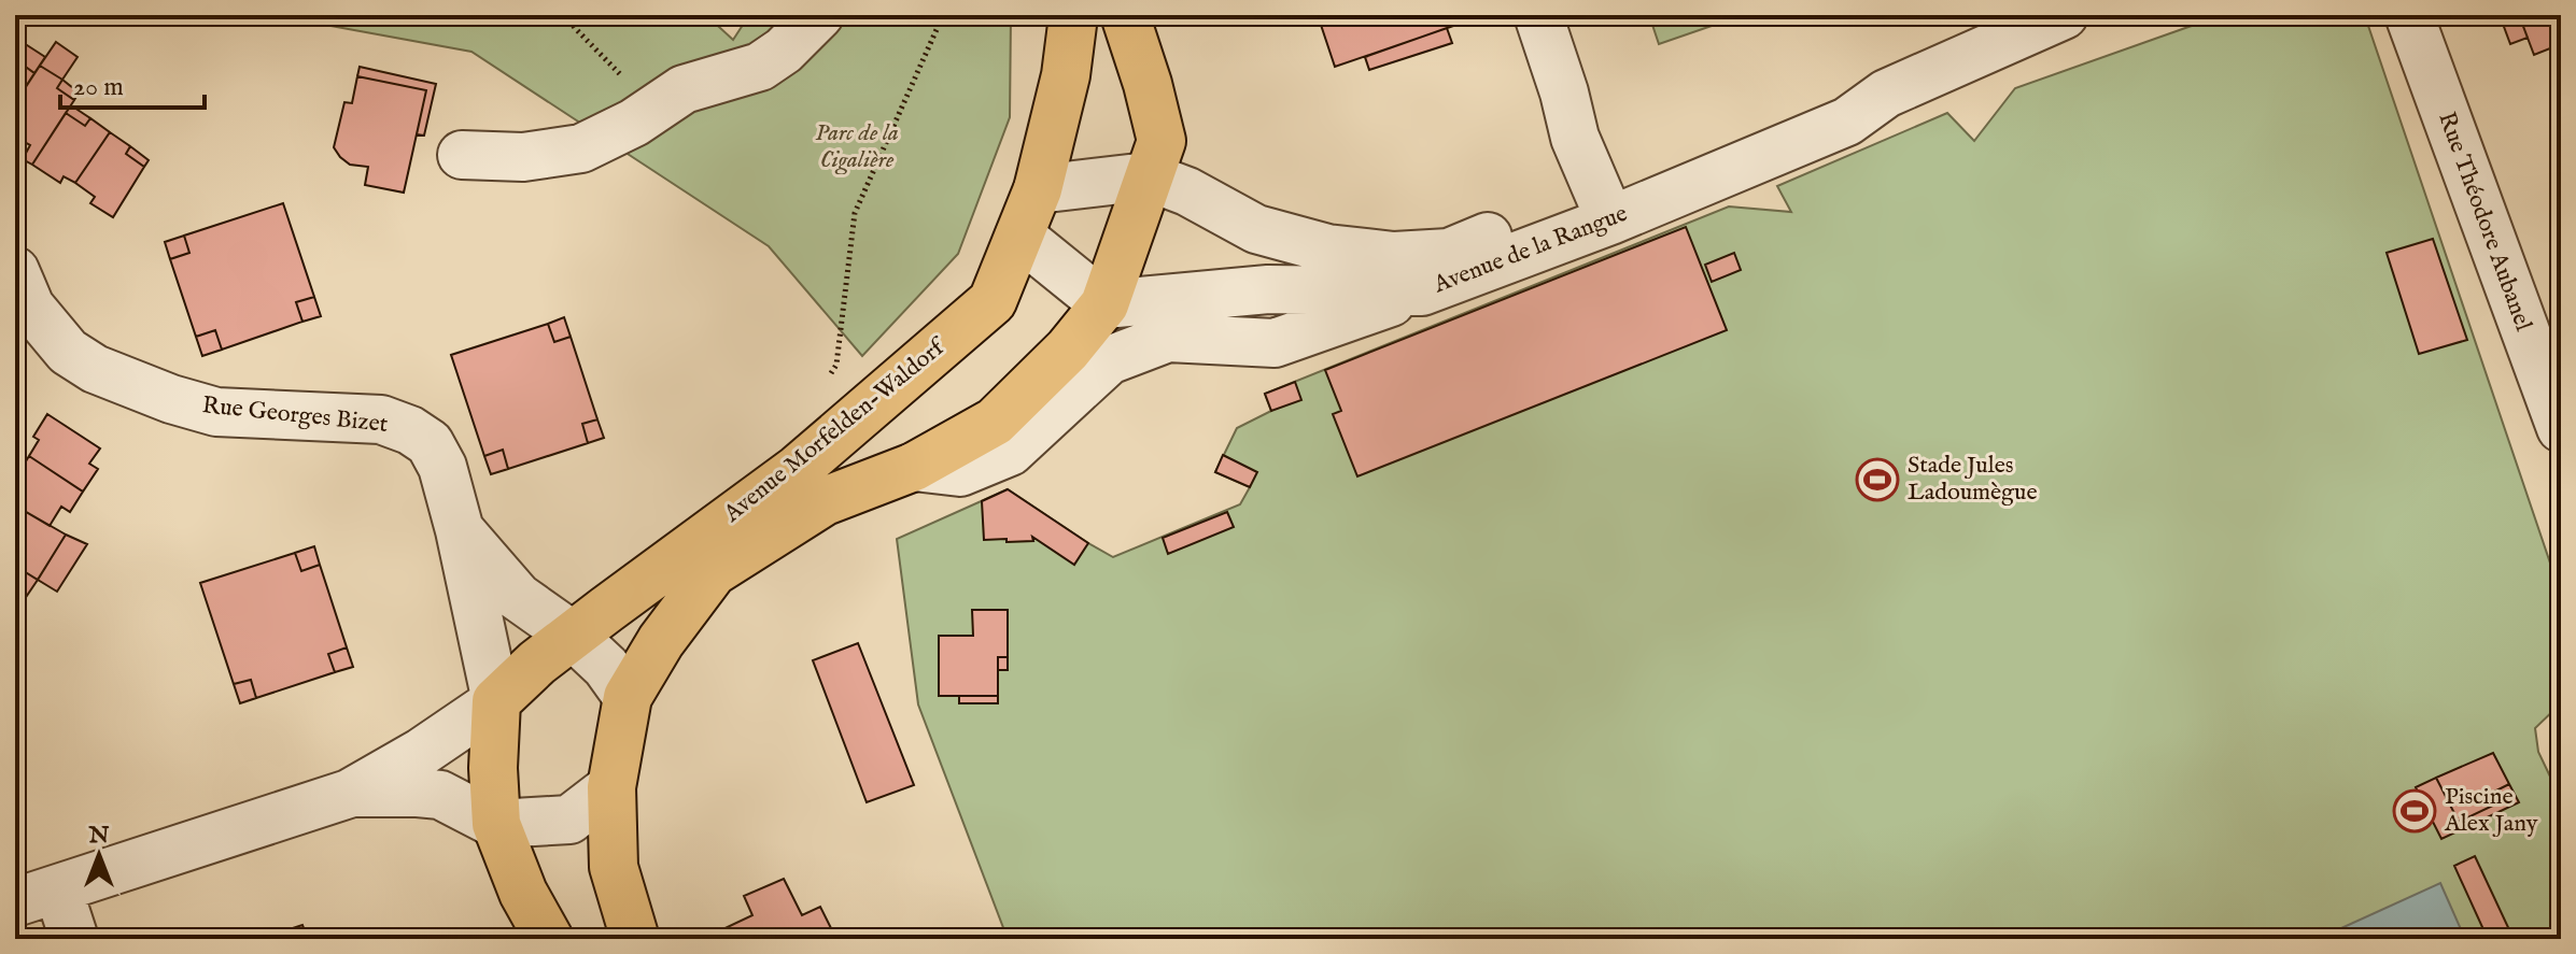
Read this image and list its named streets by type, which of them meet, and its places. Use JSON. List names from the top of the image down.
{
  "streets": {
    "main road": ["Avenue Morfelden-Waldorf"],
    "street": ["Rue Théodore Aubanel", "Avenue de la Rangue", "Rue Georges Bizet"]
  },
  "crossings": [
    ["Avenue de la Rangue", "Avenue Morfelden-Waldorf"],
    ["Rue Georges Bizet", "Avenue Morfelden-Waldorf"]
  ],
  "parks": ["Parc de la Cigalière"],
  "places": {
    "sports": ["Stade Jules Ladoumègue", "Piscine Alex Jany"]
  },
  "scale_bar": "20 m",
  "north": "top"
}
